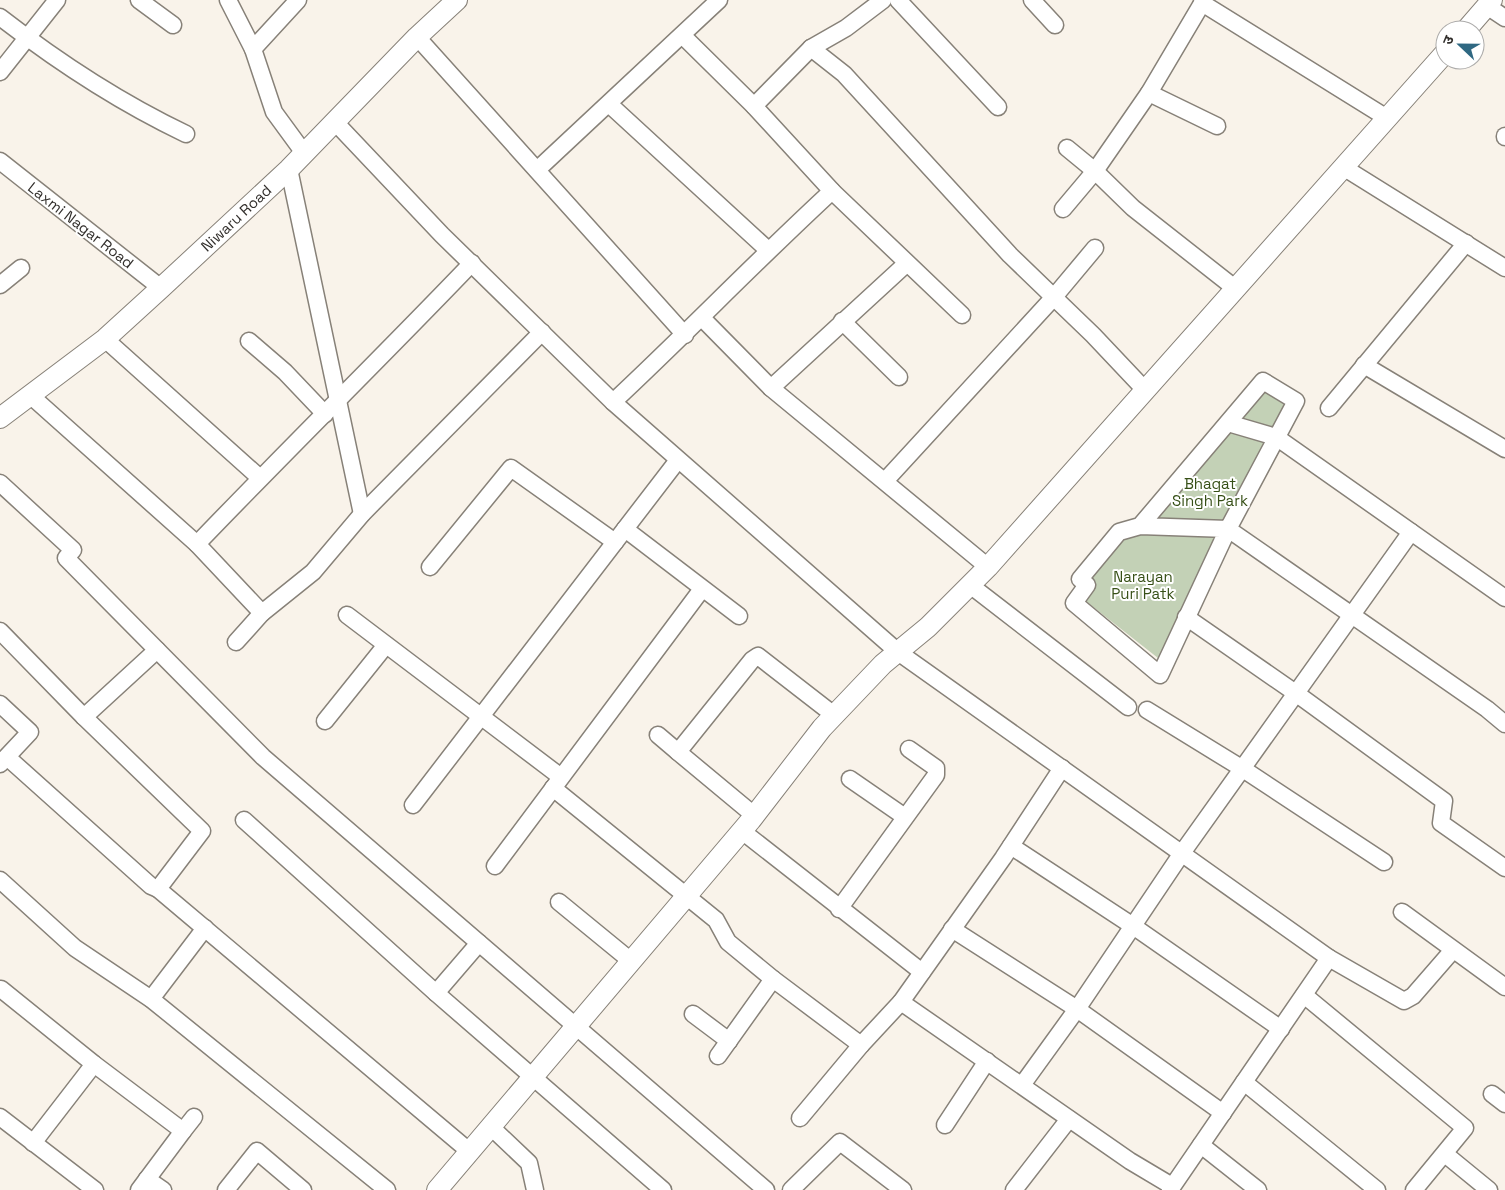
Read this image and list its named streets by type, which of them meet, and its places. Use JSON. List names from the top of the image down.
{
  "streets": {
    "street": ["Niwaru Road", "Laxmi Nagar Road"]
  },
  "crossings": [
    ["Niwaru Road", "Laxmi Nagar Road"]
  ],
  "parks": ["Bhagat Singh Park", "Narayan Puri Patk"],
  "north": "left"
}
